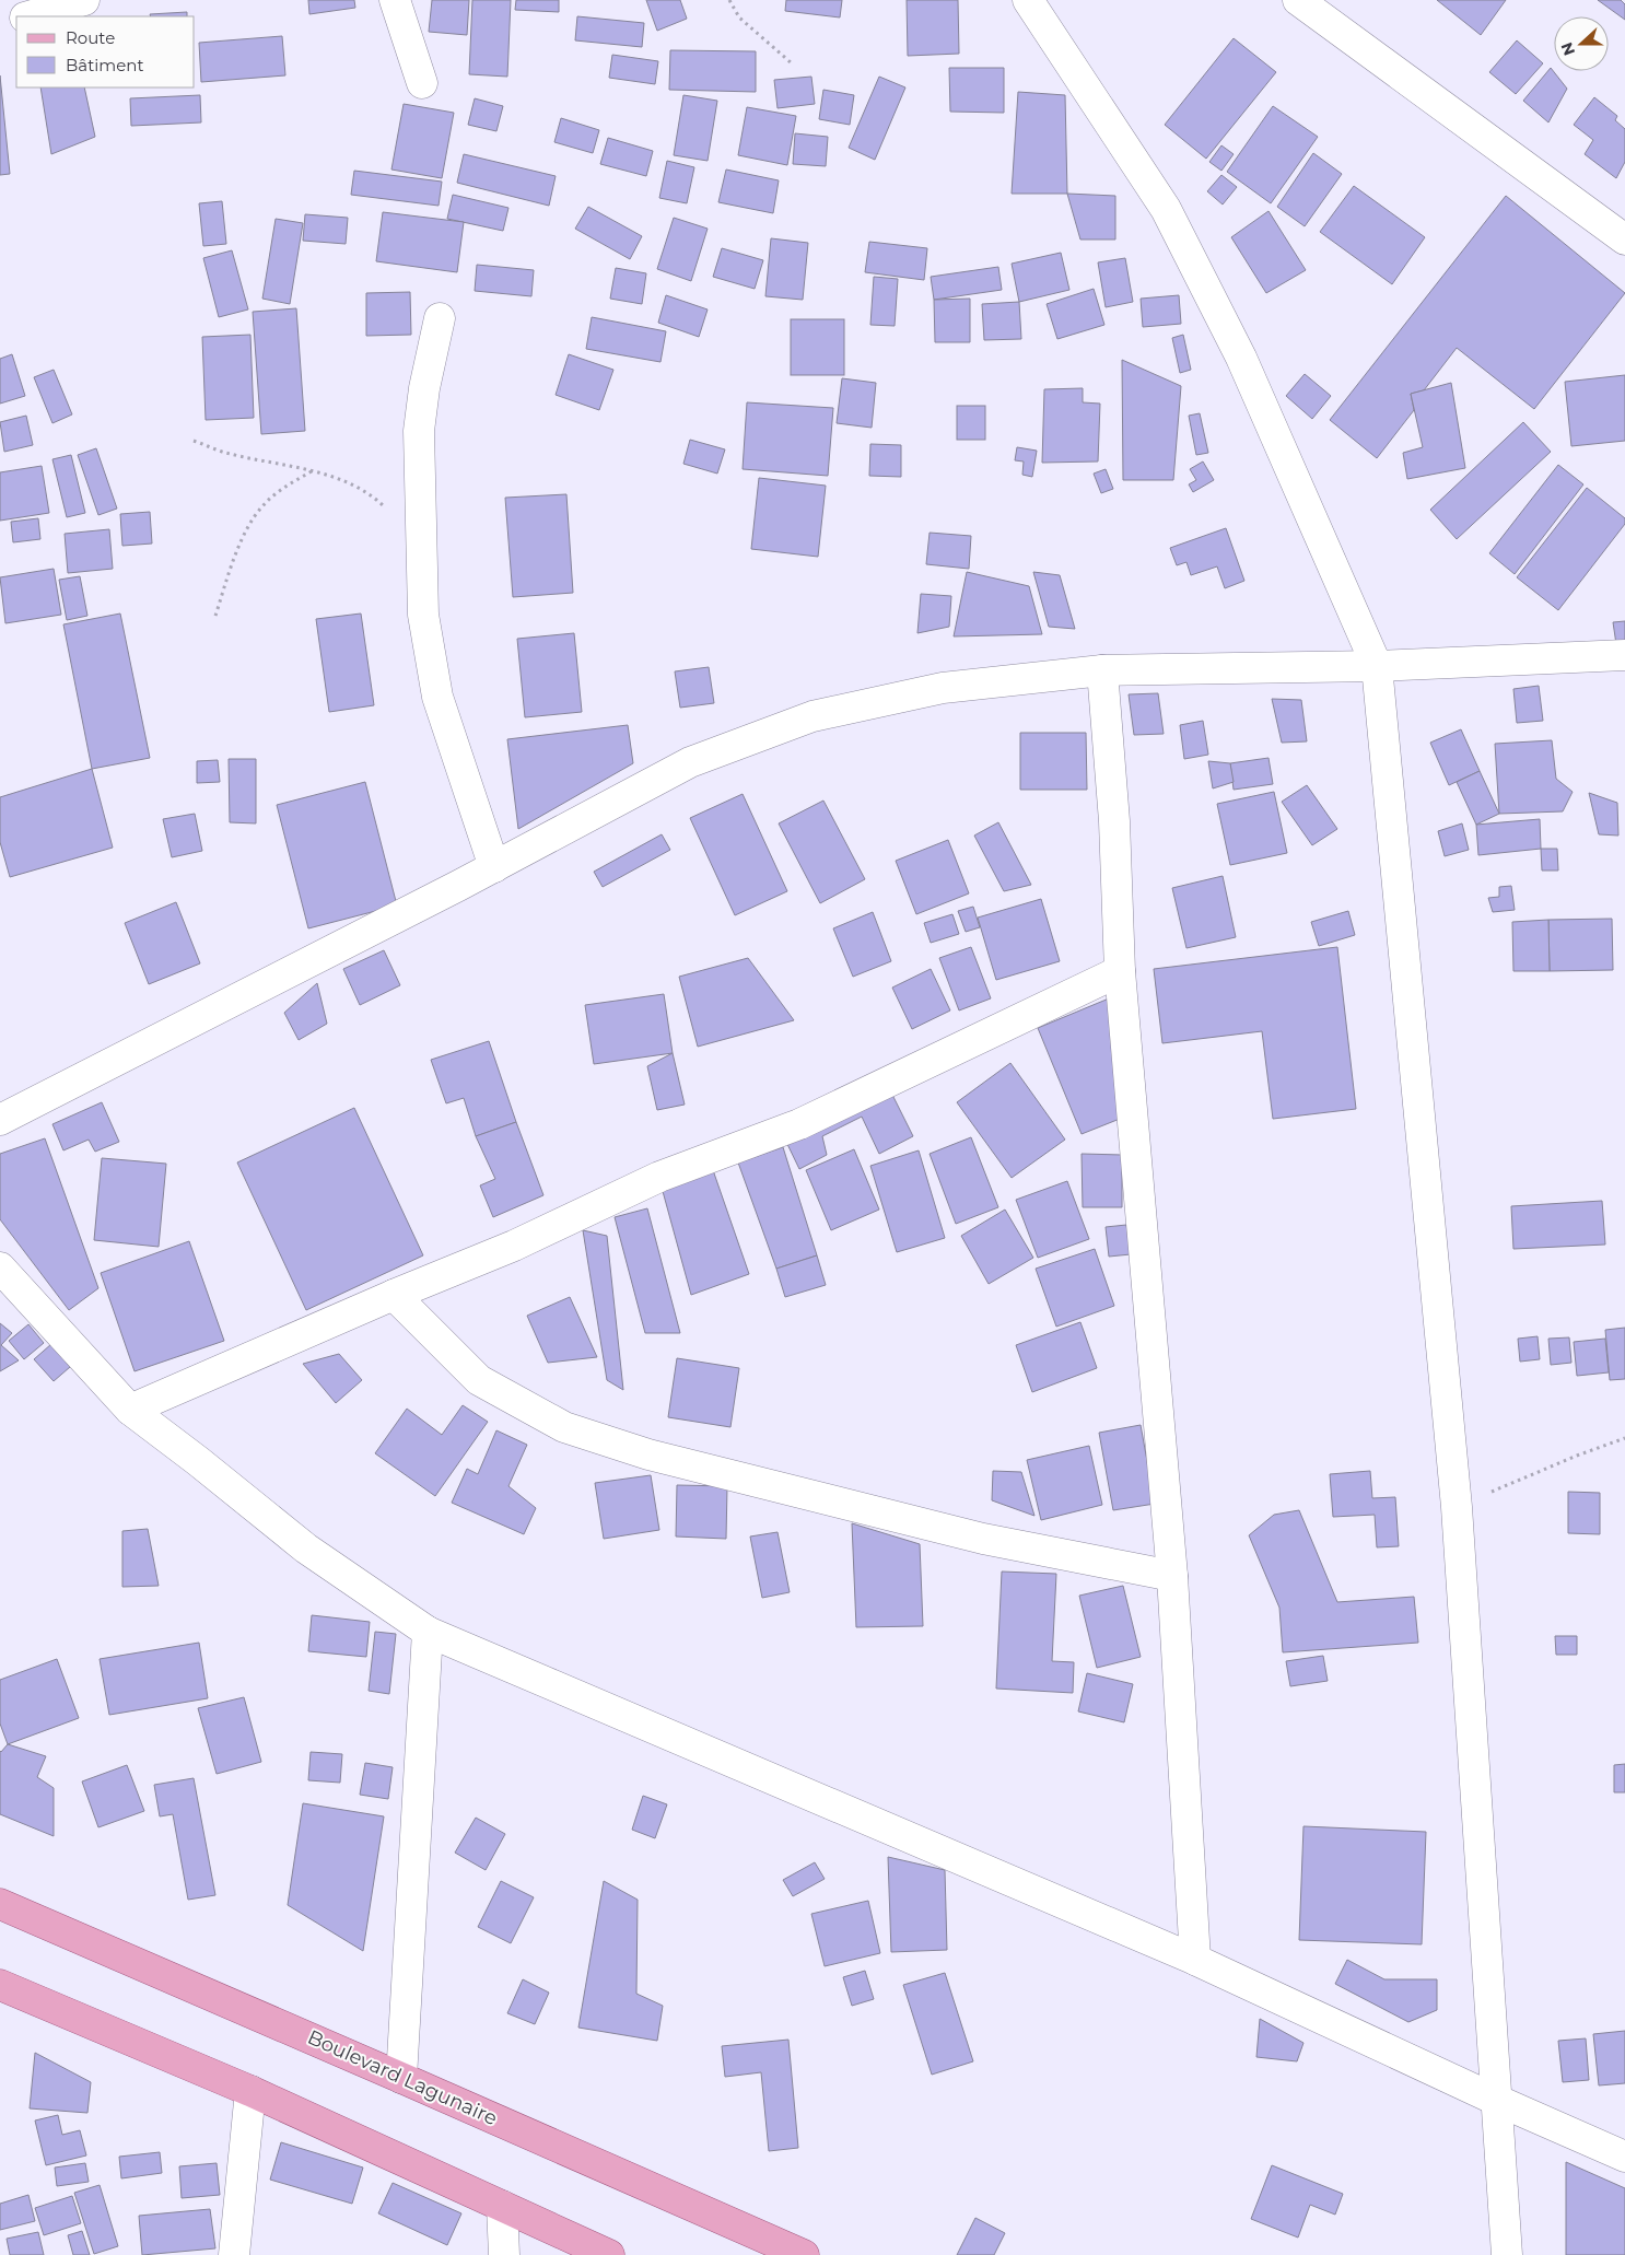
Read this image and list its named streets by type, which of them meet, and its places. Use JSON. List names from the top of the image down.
{
  "streets": {
    "main road": ["Boulevard Lagunaire"]
  },
  "legend": ["Route", "Bâtiment"],
  "north": "left"
}
